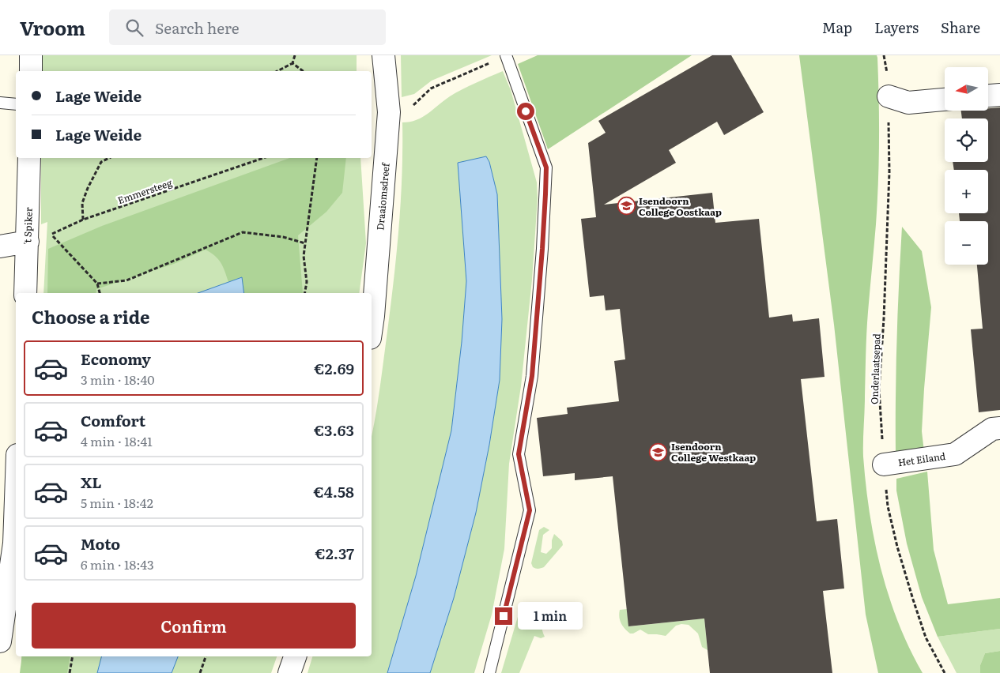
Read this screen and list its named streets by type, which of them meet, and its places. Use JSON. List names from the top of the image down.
{
  "streets": {
    "street": ["Draaiomsdreef", "'t Spiker", "Het Eiland"],
    "path": ["Emmersteeg", "Onderlaatsepad"]
  },
  "crossings": [
    ["Onderlaatsepad", "Het Eiland"]
  ],
  "places": {
    "school or university": ["Isendoorn College Oostkaap", "Isendoorn College Westkaap"]
  },
  "north": "left",
  "page": {
    "header": "Vroom",
    "search": "Search here",
    "nav": ["Map", "Layers", "Share"],
    "map_buttons": ["+", "−"],
    "banner": ["Lage Weide", "Lage Weide"],
    "heading": "Choose a ride",
    "list": [
      {
        "name": "Economy",
        "note": "3 min · 18:40",
        "value": "€2.69"
      },
      {
        "name": "Comfort",
        "note": "4 min · 18:41",
        "value": "€3.63"
      },
      {
        "name": "XL",
        "note": "5 min · 18:42",
        "value": "€4.58"
      },
      {
        "name": "Moto",
        "note": "6 min · 18:43",
        "value": "€2.37"
      }
    ],
    "buttons": "Confirm",
    "bubble": "1 min"
  }
}
